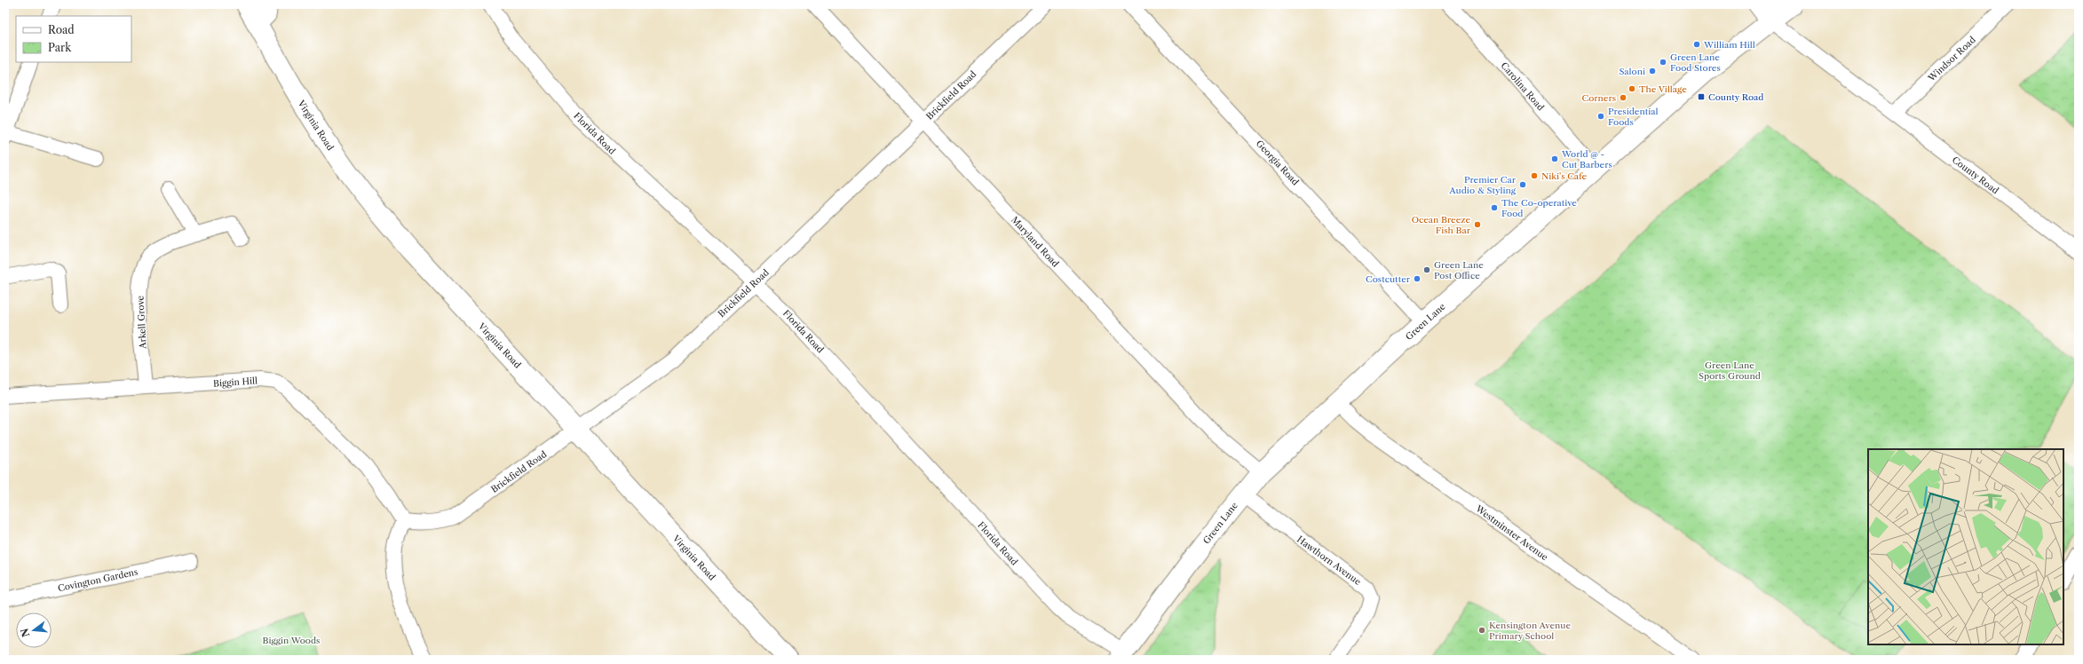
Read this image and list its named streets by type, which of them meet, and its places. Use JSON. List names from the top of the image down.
{
  "streets": {
    "main road": ["Virginia Road", "Green Lane"],
    "street": [
      "Windsor Road",
      "Carolina Road",
      "Brickfield Road",
      "Florida Road",
      "Georgia Road",
      "County Road",
      "Maryland Road",
      "Arkell Grove",
      "Biggin Hill",
      "Westminster Avenue",
      "Hawthorn Avenue",
      "Covington Gardens"
    ]
  },
  "crossings": [
    ["Windsor Road", "County Road"],
    ["Carolina Road", "Green Lane"],
    ["Brickfield Road", "Virginia Road"],
    ["Brickfield Road", "Florida Road"],
    ["Brickfield Road", "Maryland Road"],
    ["Brickfield Road", "Biggin Hill"],
    ["Florida Road", "Green Lane"],
    ["Georgia Road", "Green Lane"],
    ["County Road", "Green Lane"],
    ["Maryland Road", "Green Lane"],
    ["Green Lane", "Westminster Avenue"],
    ["Green Lane", "Hawthorn Avenue"],
    ["Arkell Grove", "Biggin Hill"]
  ],
  "parks": ["Green Lane Sports Ground", "Biggin Woods"],
  "places": {
    "other": [
      "William Hill",
      "Green Lane Food Stores",
      "Saloni",
      "The Village",
      "Corners",
      "Presidential Foods",
      "World @ - Cut Barbers",
      "Niki's Cafe",
      "Premier Car Audio & Styling",
      "The Co-operative Food",
      "Ocean Breeze Fish Bar",
      "Green Lane Post Office",
      "Costcutter",
      "Kensington Avenue Primary School"
    ],
    "transit": ["County Road"]
  },
  "legend": ["Road", "Park"],
  "north": "left"
}
